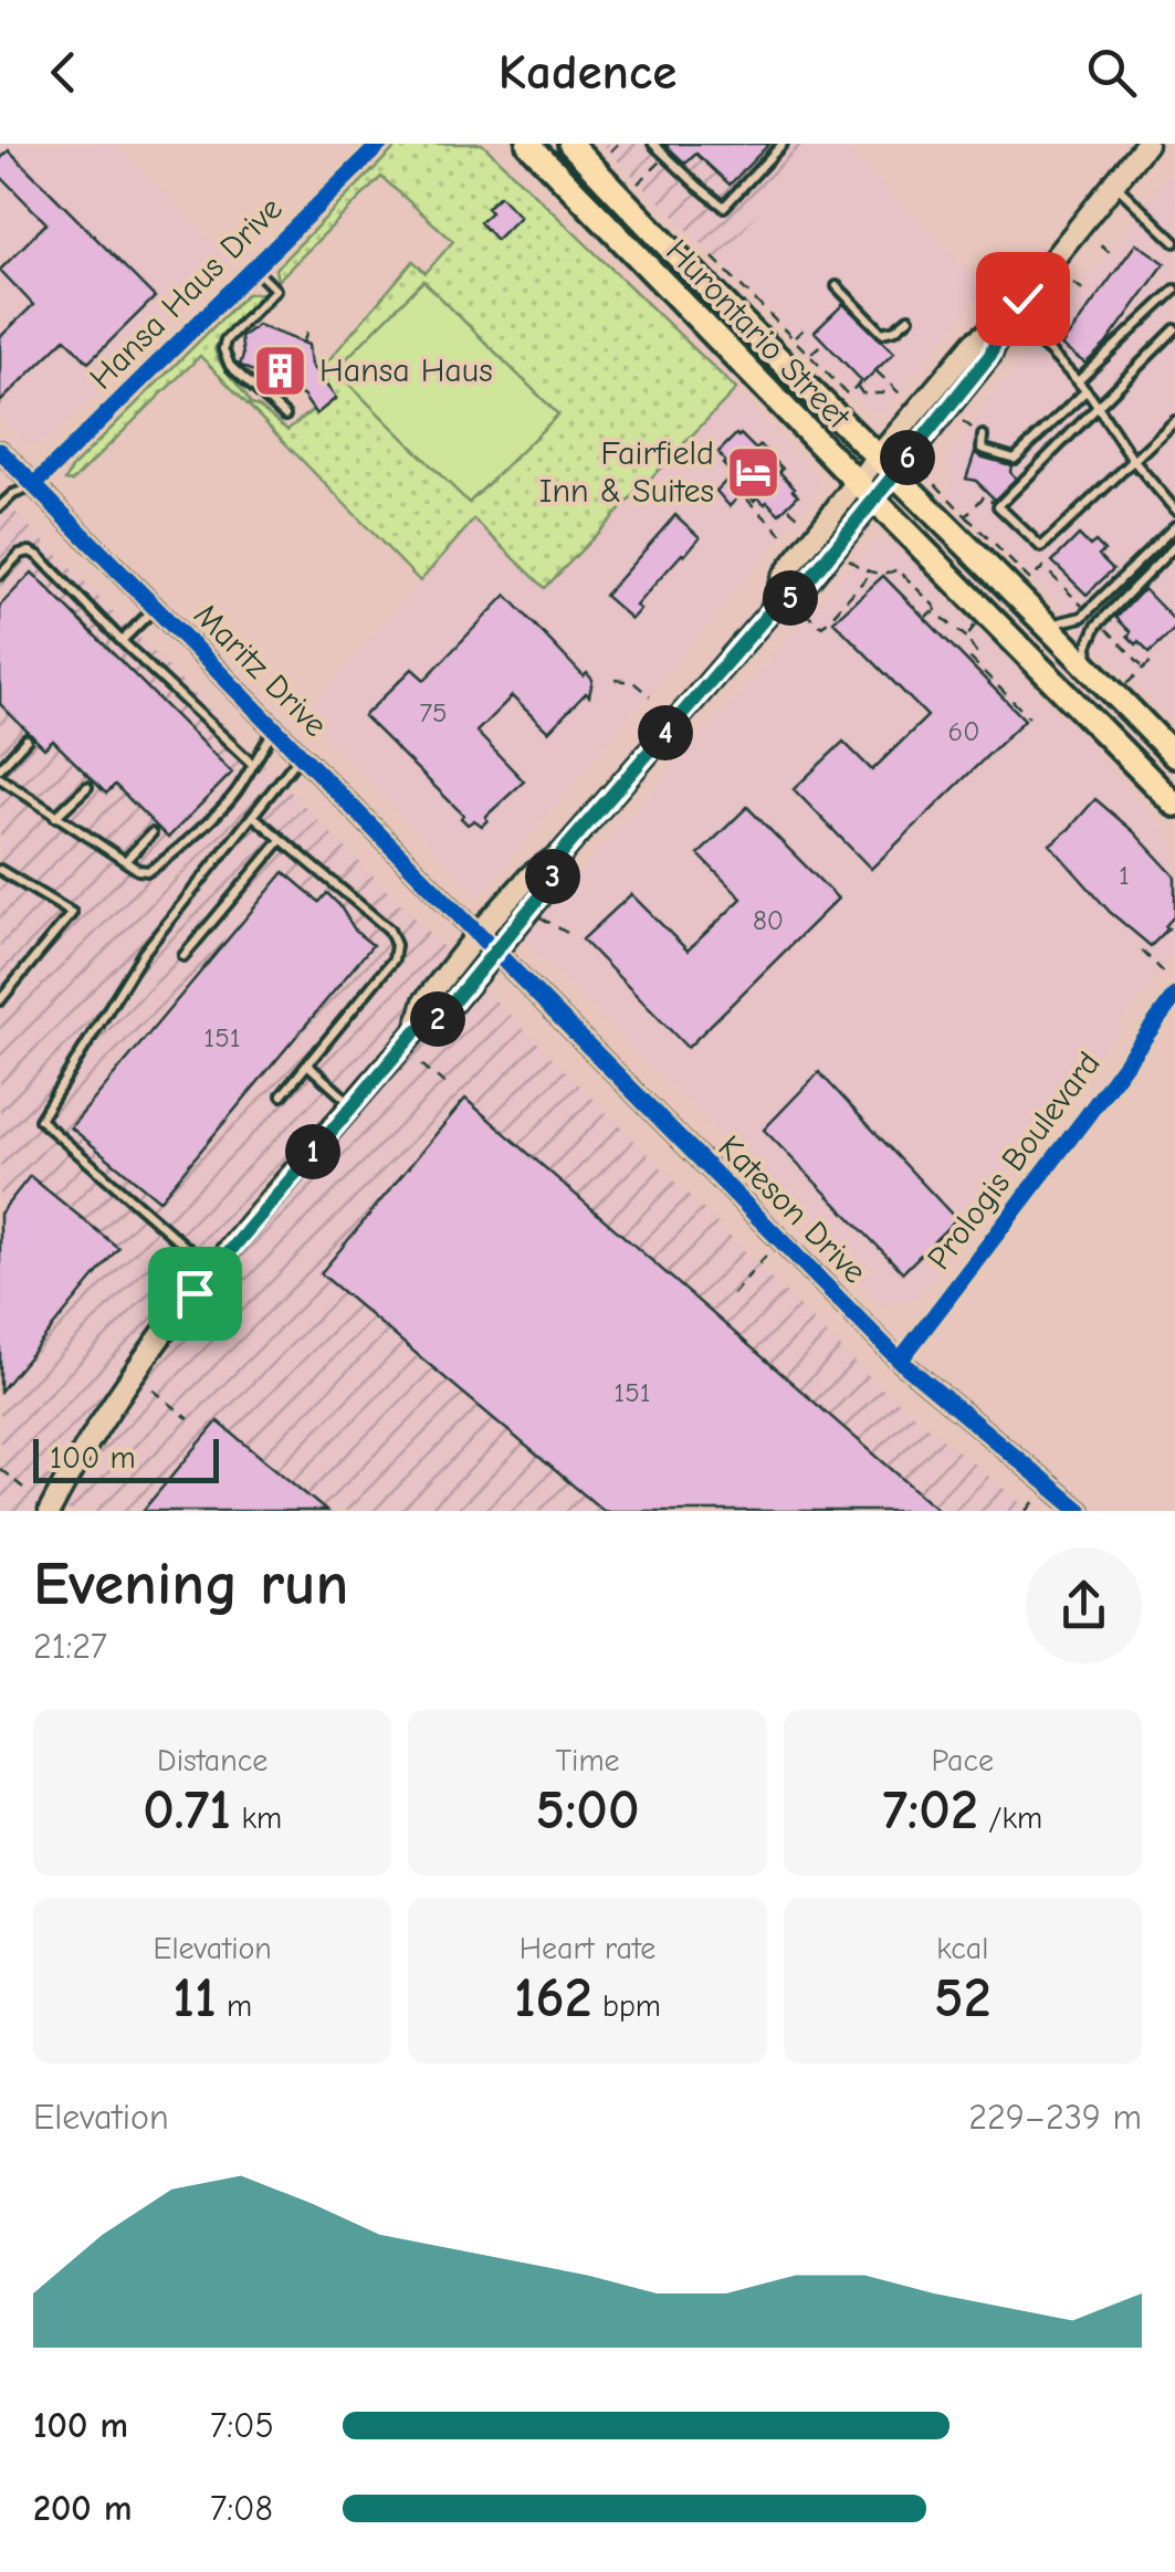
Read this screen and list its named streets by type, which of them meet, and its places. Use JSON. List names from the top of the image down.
{
  "streets": {
    "main road": ["Hurontario Street"],
    "street": [
      "Hansa Haus Drive",
      "Maritz Drive",
      "Prologis Boulevard",
      "Kateson Drive"
    ]
  },
  "crossings": [
    ["Hansa Haus Drive", "Maritz Drive"],
    ["Maritz Drive", "Kateson Drive"],
    ["Prologis Boulevard", "Kateson Drive"]
  ],
  "places": {
    "building": ["Hansa Haus"],
    "hotel": ["Fairfield Inn & Suites"]
  },
  "house_numbers": [
    "75",
    "60",
    "1",
    "80",
    "151",
    "151"
  ],
  "scale_bar": "100 m",
  "page": {
    "header": "Kadence",
    "pins": [
      "6",
      "5",
      "4",
      "3",
      "2",
      "1"
    ],
    "scale": "100 m",
    "heading": ["Evening run", "21:27"],
    "stats": [
      ["Distance", "0.71 km"],
      ["Time", "5:00"],
      ["Pace", "7:02 /km"],
      ["Elevation", "11 m"],
      ["Heart rate", "162 bpm"],
      ["kcal", "52"]
    ],
    "chart": ["Elevation", "229–239 m"],
    "list": [
      {
        "name": "100 m",
        "note": "7:05"
      },
      {
        "name": "200 m",
        "note": "7:08"
      }
    ]
  }
}
